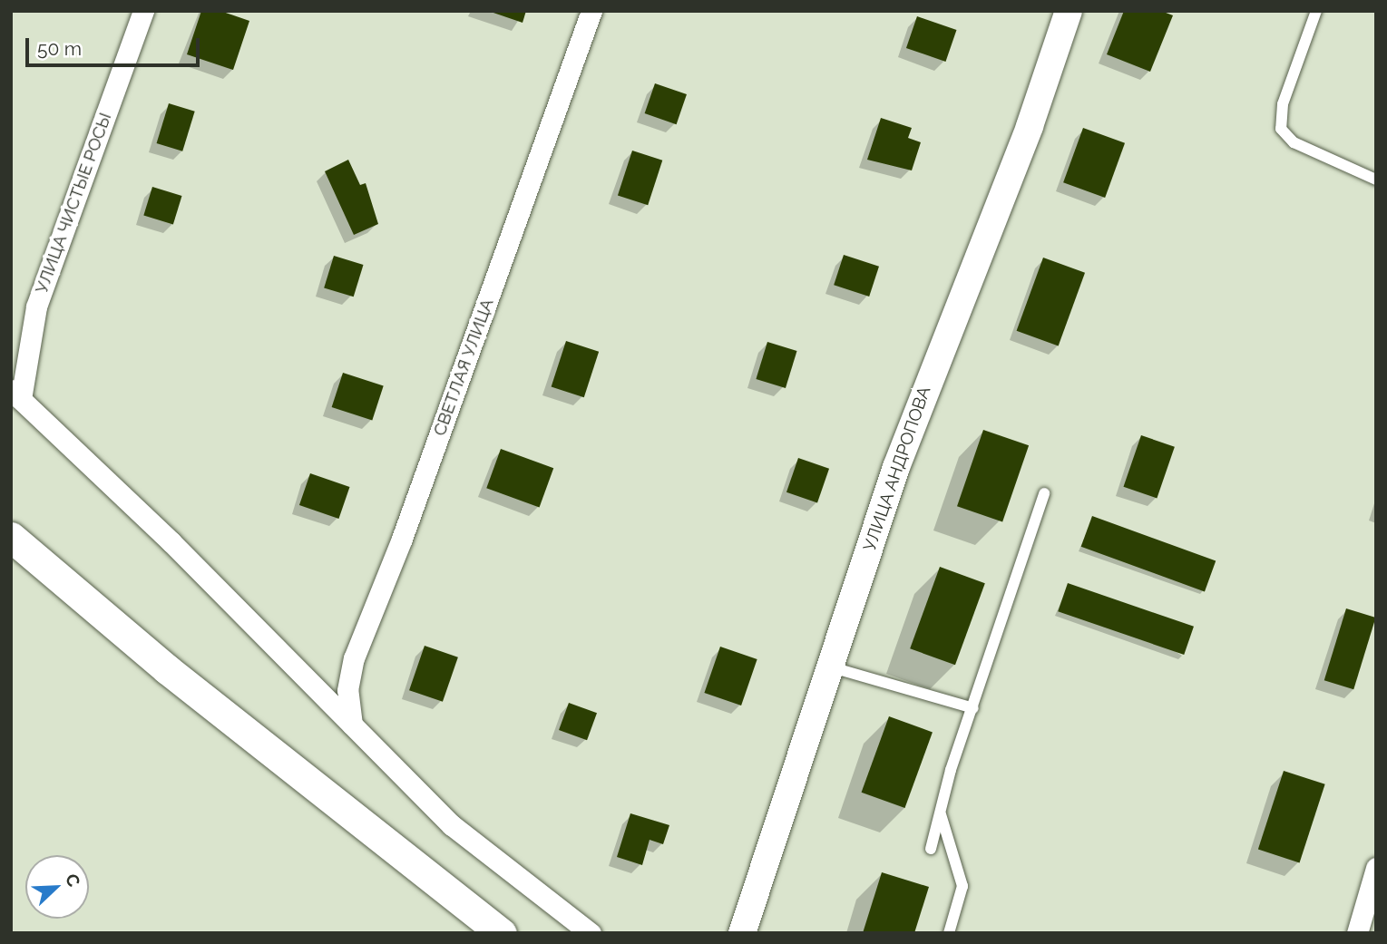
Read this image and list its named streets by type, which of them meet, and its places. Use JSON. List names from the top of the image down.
{
  "streets": {
    "street": ["УЛИЦА ЧИСТЫЕ РОСЫ", "СВЕТЛАЯ УЛИЦА", "УЛИЦА АНДРОПОВА"]
  },
  "scale_bar": "50 m",
  "north": "top right"
}
